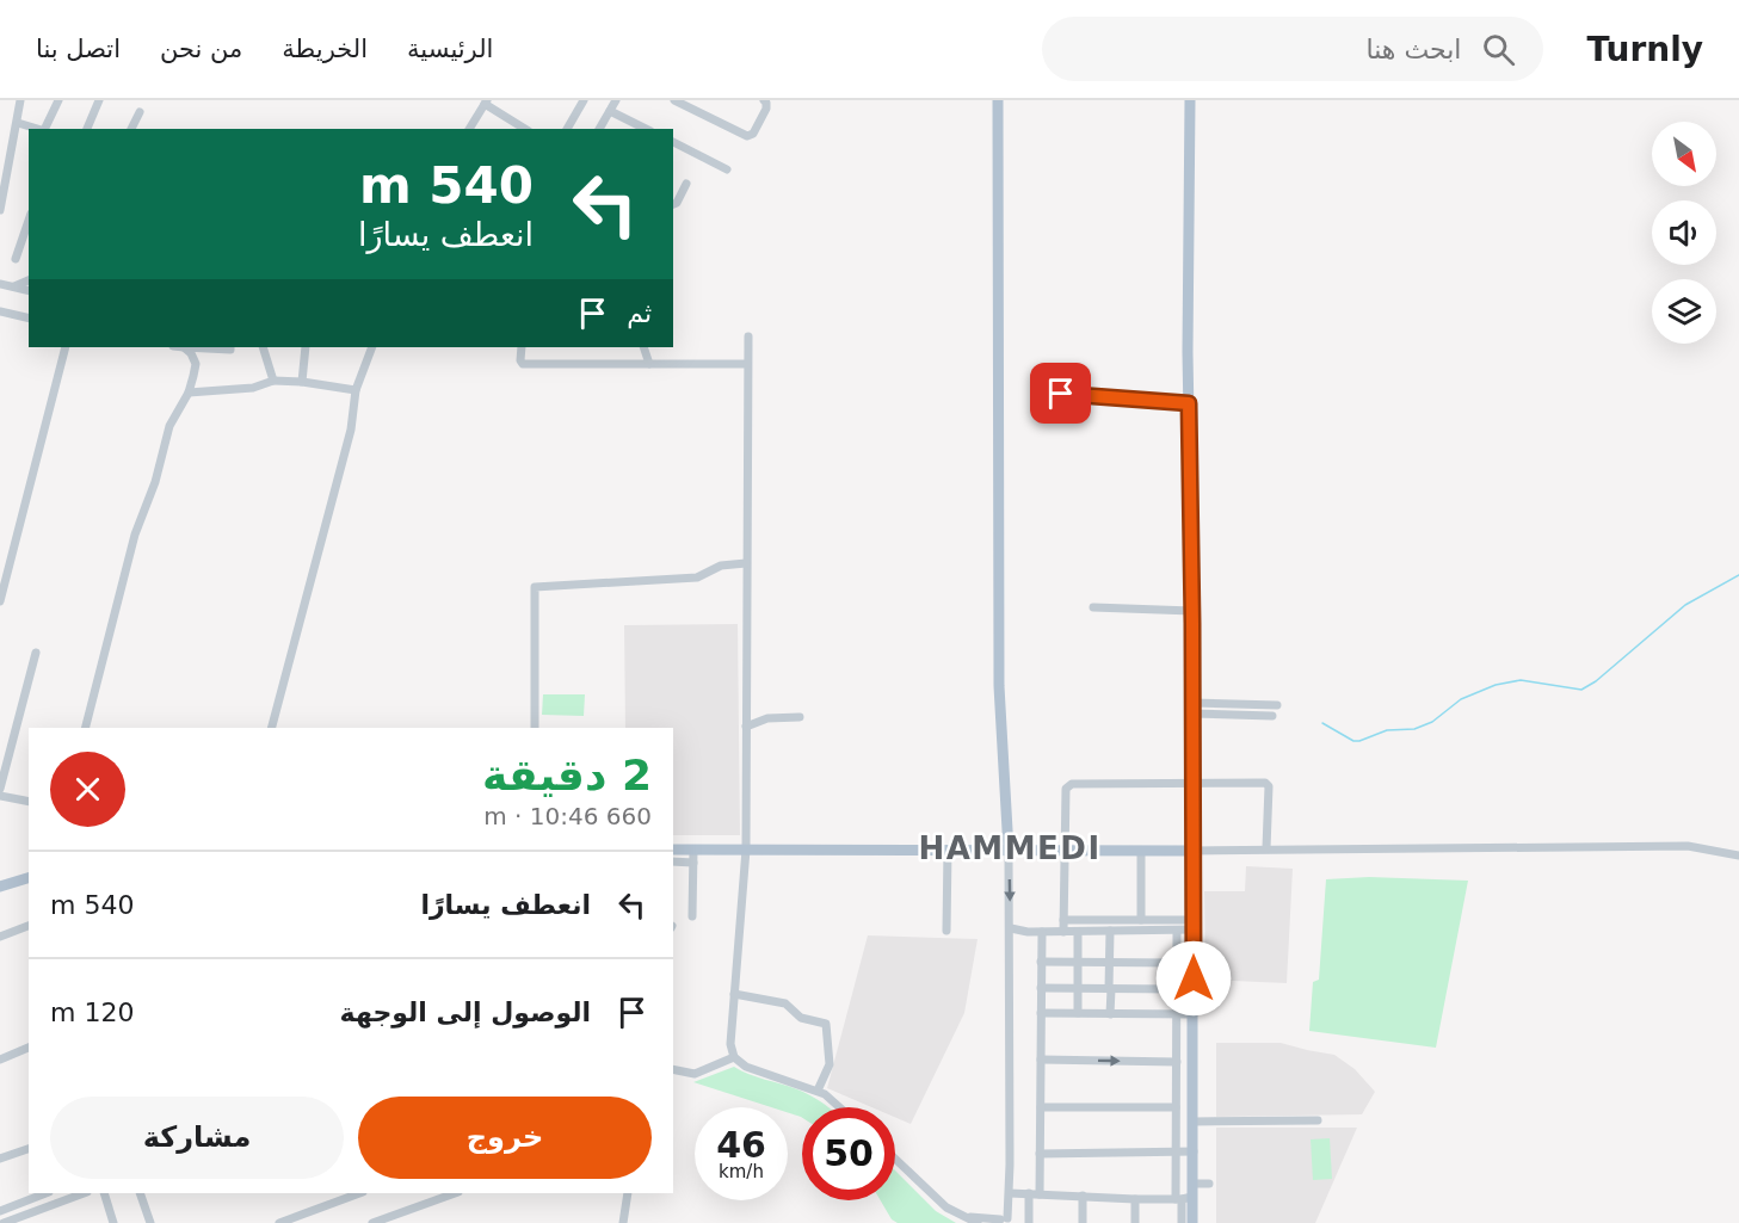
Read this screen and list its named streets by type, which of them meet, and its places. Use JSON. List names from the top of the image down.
{
  "districts": ["HAMMEDI"],
  "north": "bottom right",
  "page": {
    "header": "Turnly",
    "search": "ابحث هنا",
    "nav": [
      "الرئيسية",
      "الخريطة",
      "من نحن",
      "اتصل بنا"
    ],
    "turn": ["540 m", "انعطف يسارًا"],
    "then": "ثم",
    "heading": ["2 دقيقة", "660 m · 10:46"],
    "list": [
      {
        "name": "انعطف يسارًا",
        "value": "540 m"
      },
      {
        "name": "الوصول إلى الوجهة",
        "value": "120 m"
      }
    ],
    "buttons": ["خروج", "مشاركة"],
    "speed": "46 km/h",
    "limit": "50"
  }
}
